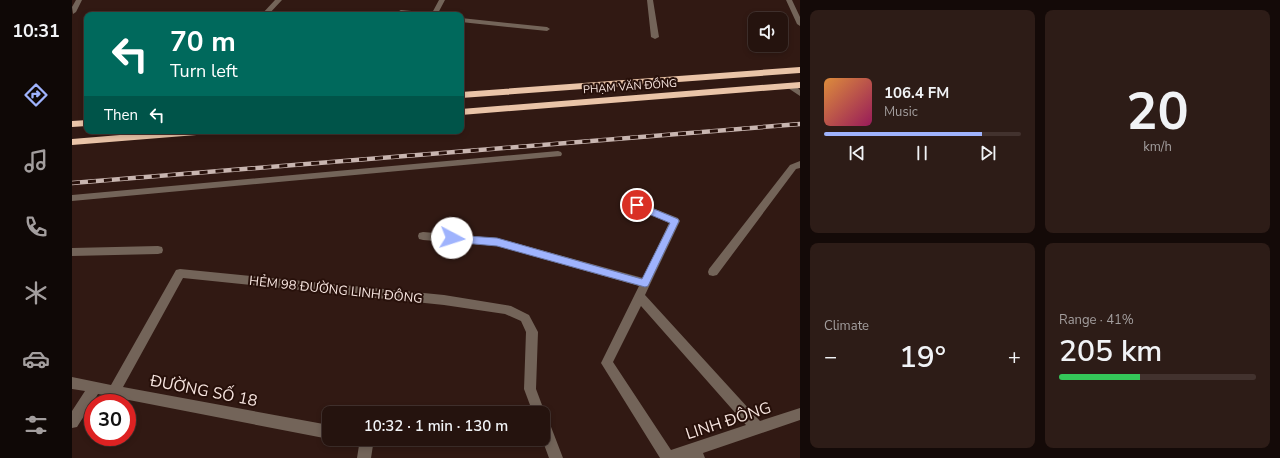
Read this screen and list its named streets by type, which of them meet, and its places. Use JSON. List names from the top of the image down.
{
  "streets": {
    "highway": ["PHẠM VĂN ĐỒNG"],
    "street": ["HẺM 98 ĐƯỜNG LINH ĐÔNG", "ĐƯỜNG SỐ 18", "LINH ĐÔNG"]
  },
  "crossings": [
    ["HẺM 98 ĐƯỜNG LINH ĐÔNG", "ĐƯỜNG SỐ 18"]
  ],
  "page": {
    "tabs": "10:31",
    "tile": [
      ["20", "km/h"],
      "Climate",
      ["Range · 41%", "205 km"]
    ],
    "turn": ["70 m", "Turn left"],
    "song": ["106.4 FM", "Music"],
    "then": "Then",
    "heat": ["−", "19°", "+"],
    "limit": "30",
    "trip": "10:32 · 1 min · 130 m"
  }
}
